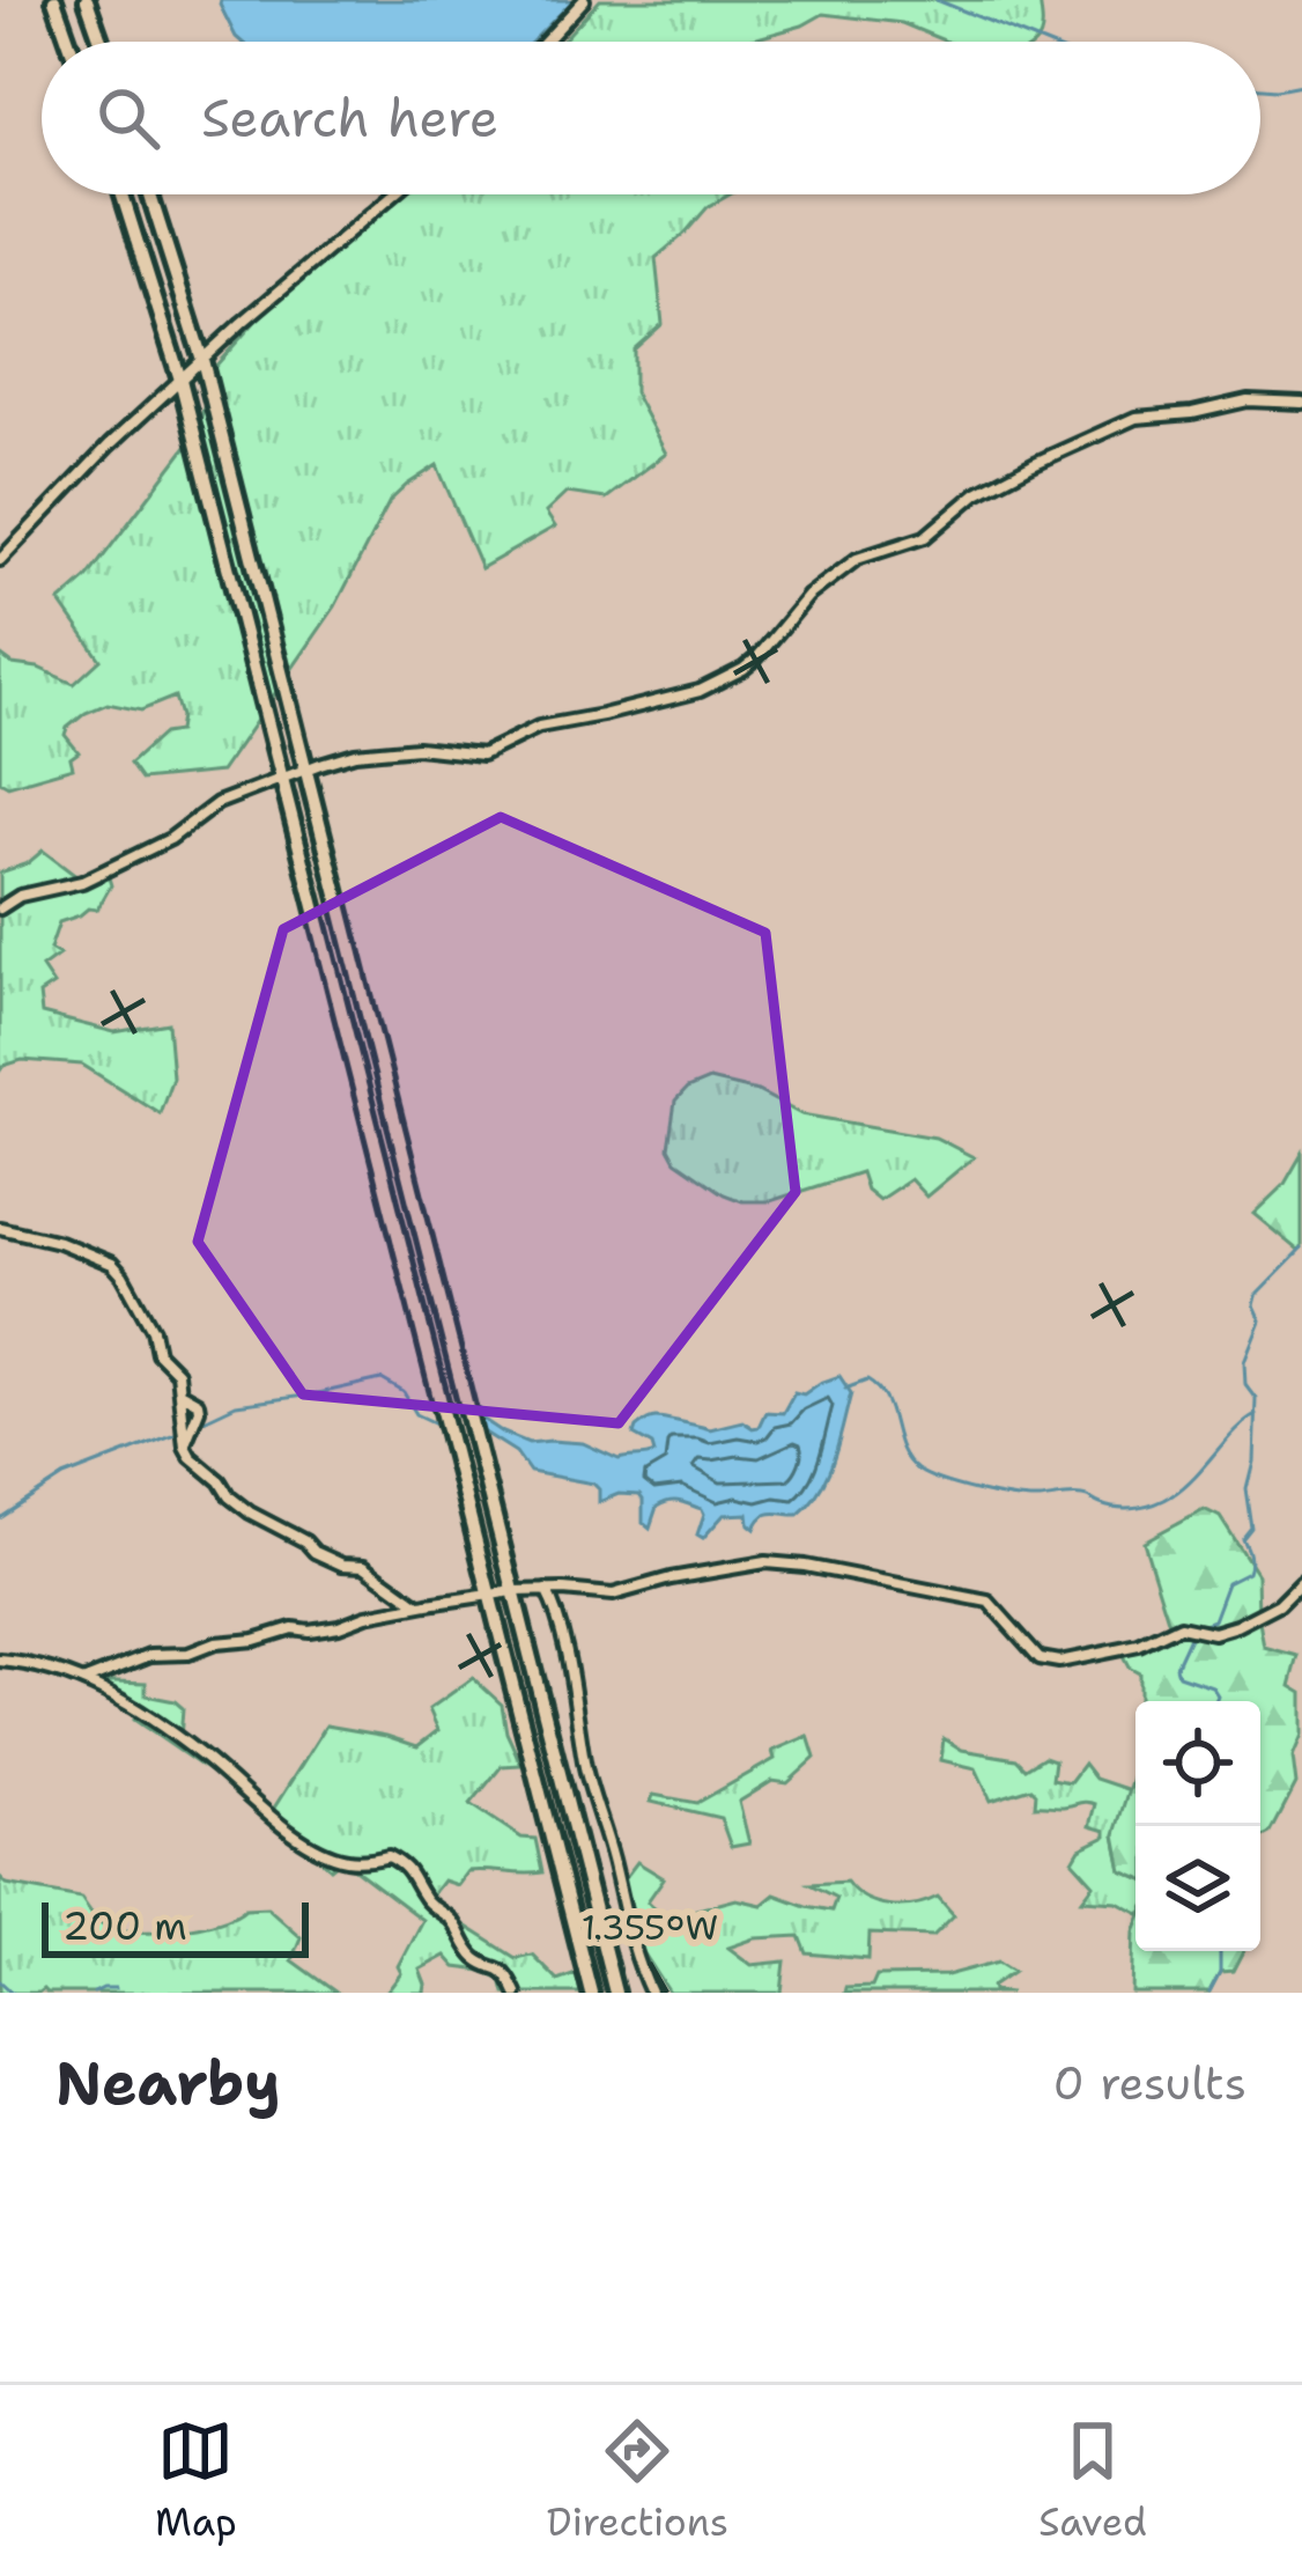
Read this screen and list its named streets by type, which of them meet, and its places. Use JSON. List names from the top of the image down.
{
  "scale_bar": "200 m",
  "page": {
    "search": "Search here",
    "scale": "200 m",
    "heading": ["Nearby", "0 results"],
    "nav": ["Map", "Directions", "Saved"]
  },
  "coordinates": ["1.355°W"]
}
